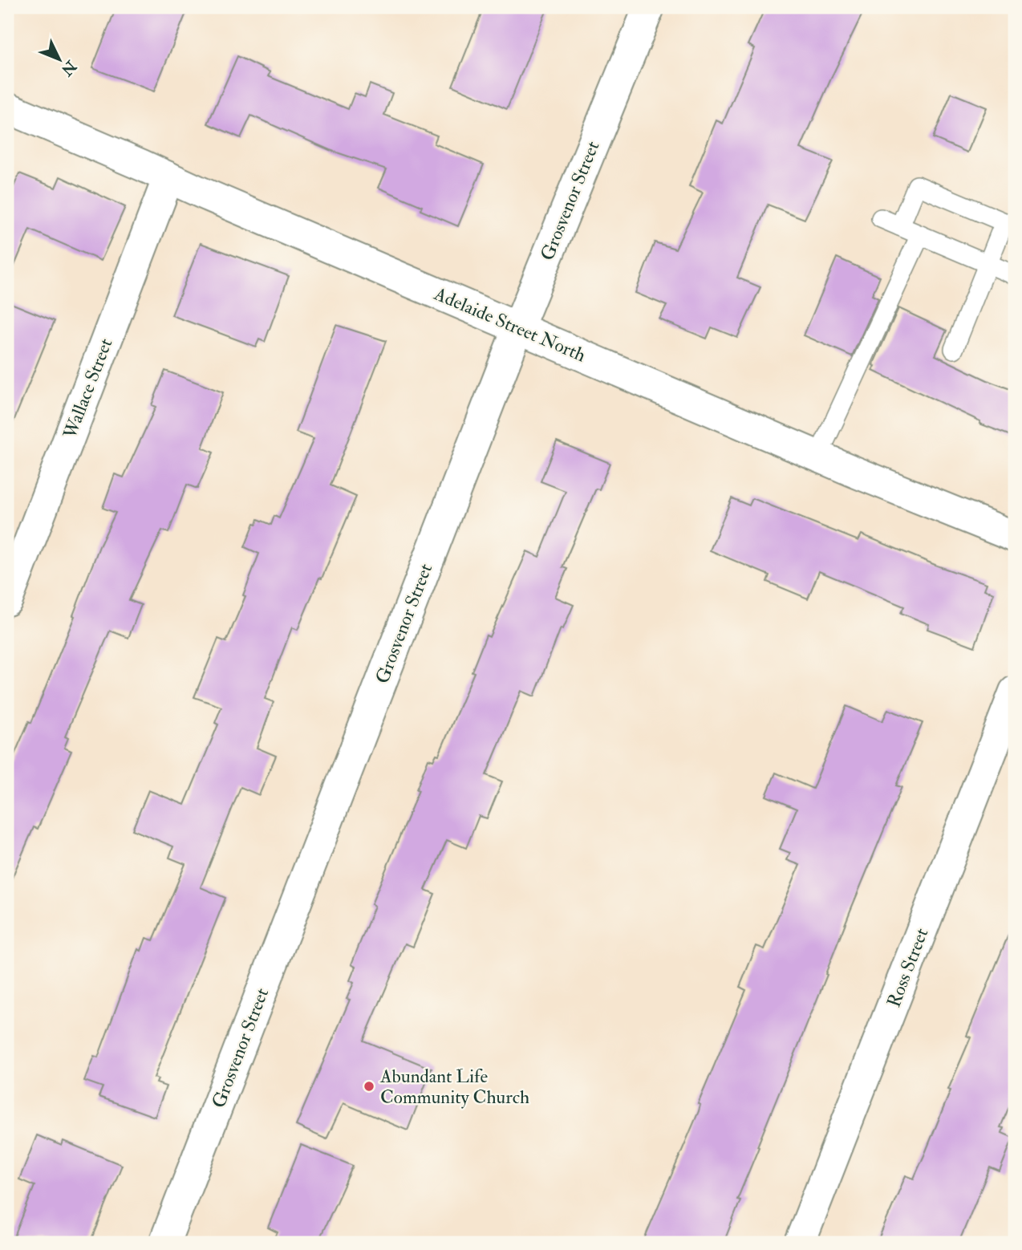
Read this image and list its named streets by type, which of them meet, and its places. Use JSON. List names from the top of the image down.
{
  "streets": {
    "street": [
      "Grosvenor Street",
      "Adelaide Street North",
      "Wallace Street",
      "Ross Street"
    ]
  },
  "crossings": [
    ["Grosvenor Street", "Adelaide Street North"],
    ["Adelaide Street North", "Wallace Street"]
  ],
  "places": ["Abundant Life Community Church"],
  "north": "bottom right"
}
